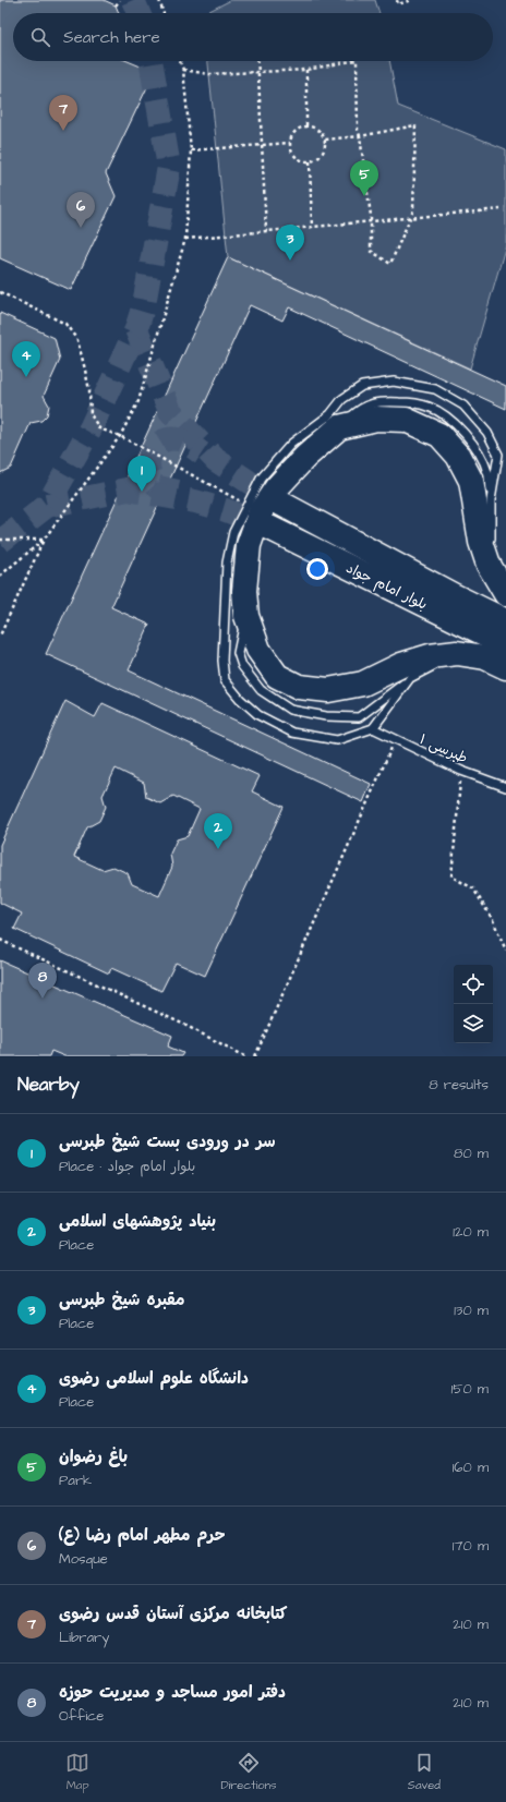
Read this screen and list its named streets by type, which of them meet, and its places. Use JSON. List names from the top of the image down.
{
  "streets": {
    "main road": ["بلوار امام جواد"],
    "lane": ["طبرسی ۱"]
  },
  "page": {
    "search": "Search here",
    "pins": [
      "7",
      "5",
      "6",
      "3",
      "4",
      "1",
      "2",
      "8"
    ],
    "heading": ["Nearby", "8 results"],
    "list": [
      {
        "mark": "1",
        "name": "سر در ورودی بست شیخ طبرسی",
        "note": "Place · بلوار امام جواد",
        "value": "80 m"
      },
      {
        "mark": "2",
        "name": "بنیاد پژوهشهای اسلامی",
        "note": "Place",
        "value": "120 m"
      },
      {
        "mark": "3",
        "name": "مقبره شیخ طبرسی",
        "note": "Place",
        "value": "130 m"
      },
      {
        "mark": "4",
        "name": "دانشگاه علوم اسلامی رضوی",
        "note": "Place",
        "value": "150 m"
      },
      {
        "mark": "5",
        "name": "باغ رضوان",
        "note": "Park",
        "value": "160 m"
      },
      {
        "mark": "6",
        "name": "حرم مطهر امام رضا (ع)",
        "note": "Mosque",
        "value": "170 m"
      },
      {
        "mark": "7",
        "name": "کتابخانه مرکزی آستان قدس رضوی",
        "note": "Library",
        "value": "210 m"
      },
      {
        "mark": "8",
        "name": "دفتر امور مساجد و مدیریت حوزه",
        "note": "Office",
        "value": "210 m"
      }
    ],
    "nav": ["Map", "Directions", "Saved"]
  }
}
